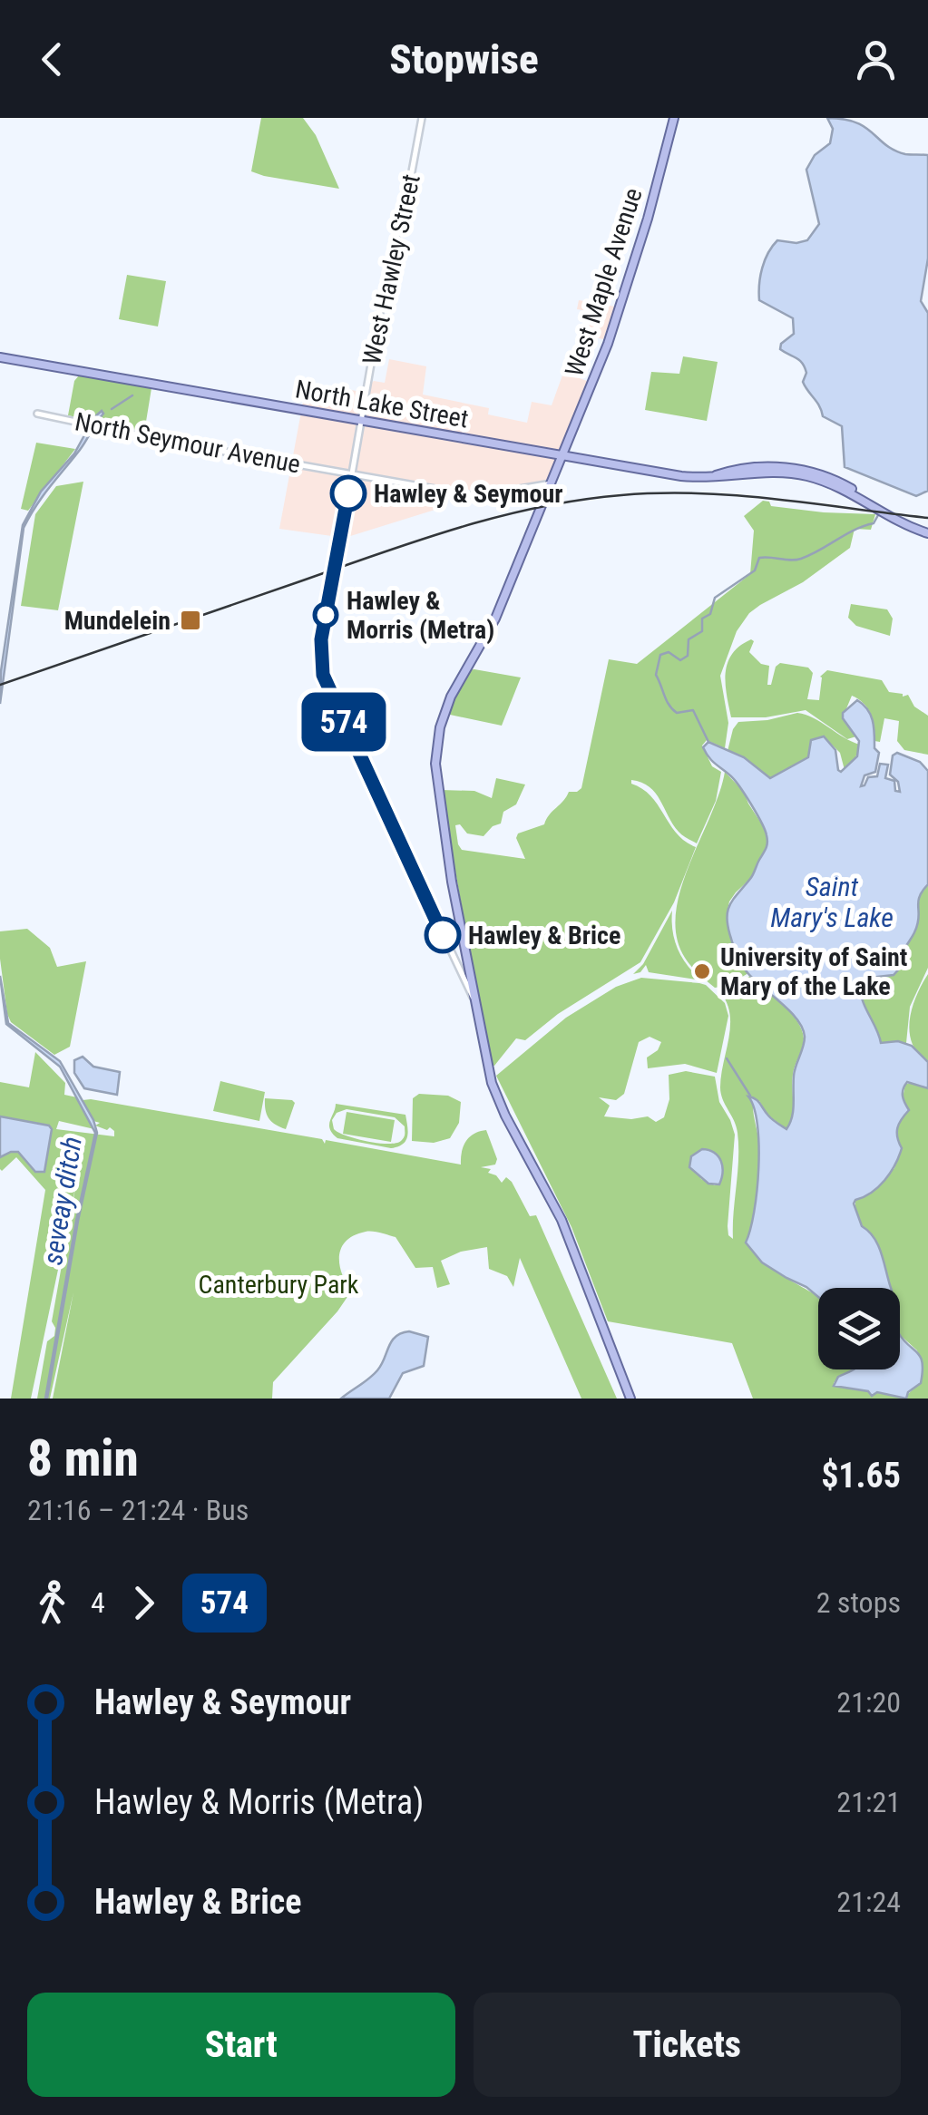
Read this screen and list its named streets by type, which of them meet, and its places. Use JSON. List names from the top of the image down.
{
  "streets": {
    "main road": ["West Maple Avenue", "North Lake Street"],
    "street": ["West Hawley Street", "North Seymour Avenue"]
  },
  "crossings": [
    ["West Hawley Street", "West Maple Avenue"],
    ["West Hawley Street", "North Lake Street"],
    ["West Hawley Street", "North Seymour Avenue"],
    ["West Maple Avenue", "North Lake Street"],
    ["West Maple Avenue", "North Seymour Avenue"]
  ],
  "water": ["Saint Mary's Lake", "seveay ditch"],
  "parks": ["Canterbury Park"],
  "places": {
    "other": [
      "Hawley & Seymour",
      "Hawley & Morris (Metra)",
      "Hawley & Brice",
      "University of Saint Mary of the Lake"
    ],
    "transit": ["Mundelein"]
  },
  "lines": ["bus line 574"],
  "page": {
    "header": "Stopwise",
    "on_map": "574",
    "heading": ["8 min", "21:16 – 21:24 · Bus", "$1.65"],
    "legs": ["4", "574", "2 stops"],
    "list": [
      {
        "name": "Hawley & Seymour",
        "value": "21:20"
      },
      {
        "name": "Hawley & Morris (Metra)",
        "value": "21:21"
      },
      {
        "name": "Hawley & Brice",
        "value": "21:24"
      }
    ],
    "buttons": ["Start", "Tickets"]
  }
}
